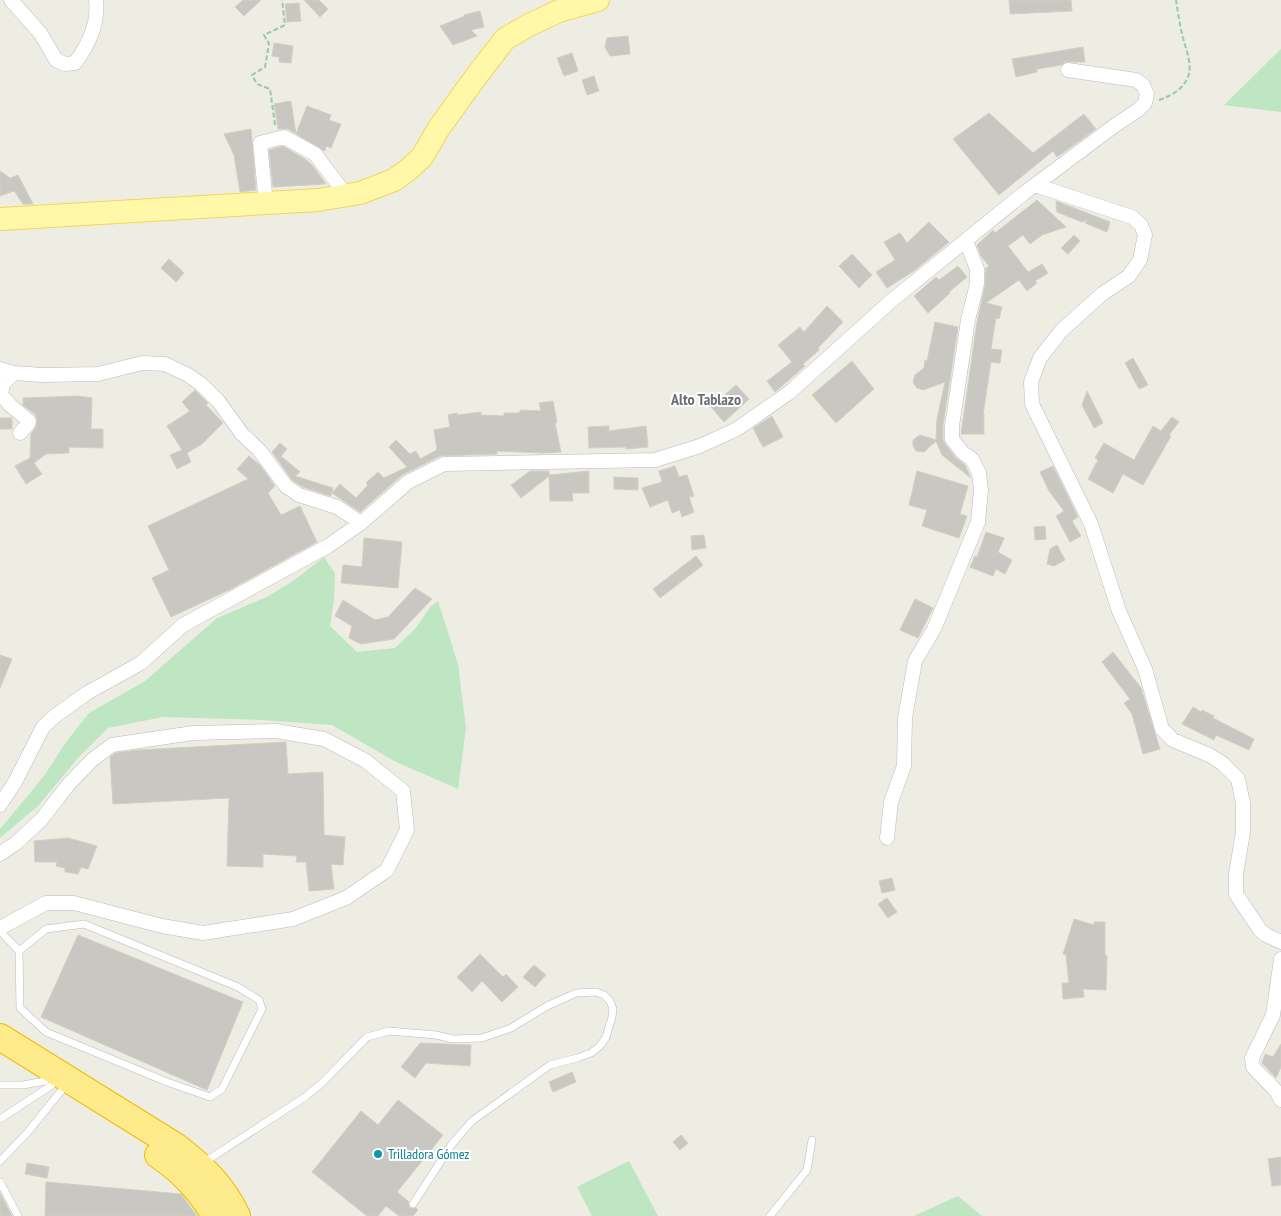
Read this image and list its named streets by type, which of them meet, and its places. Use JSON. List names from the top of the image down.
{
  "districts": ["Alto Tablazo"],
  "places": ["Trilladora Gómez"]
}
